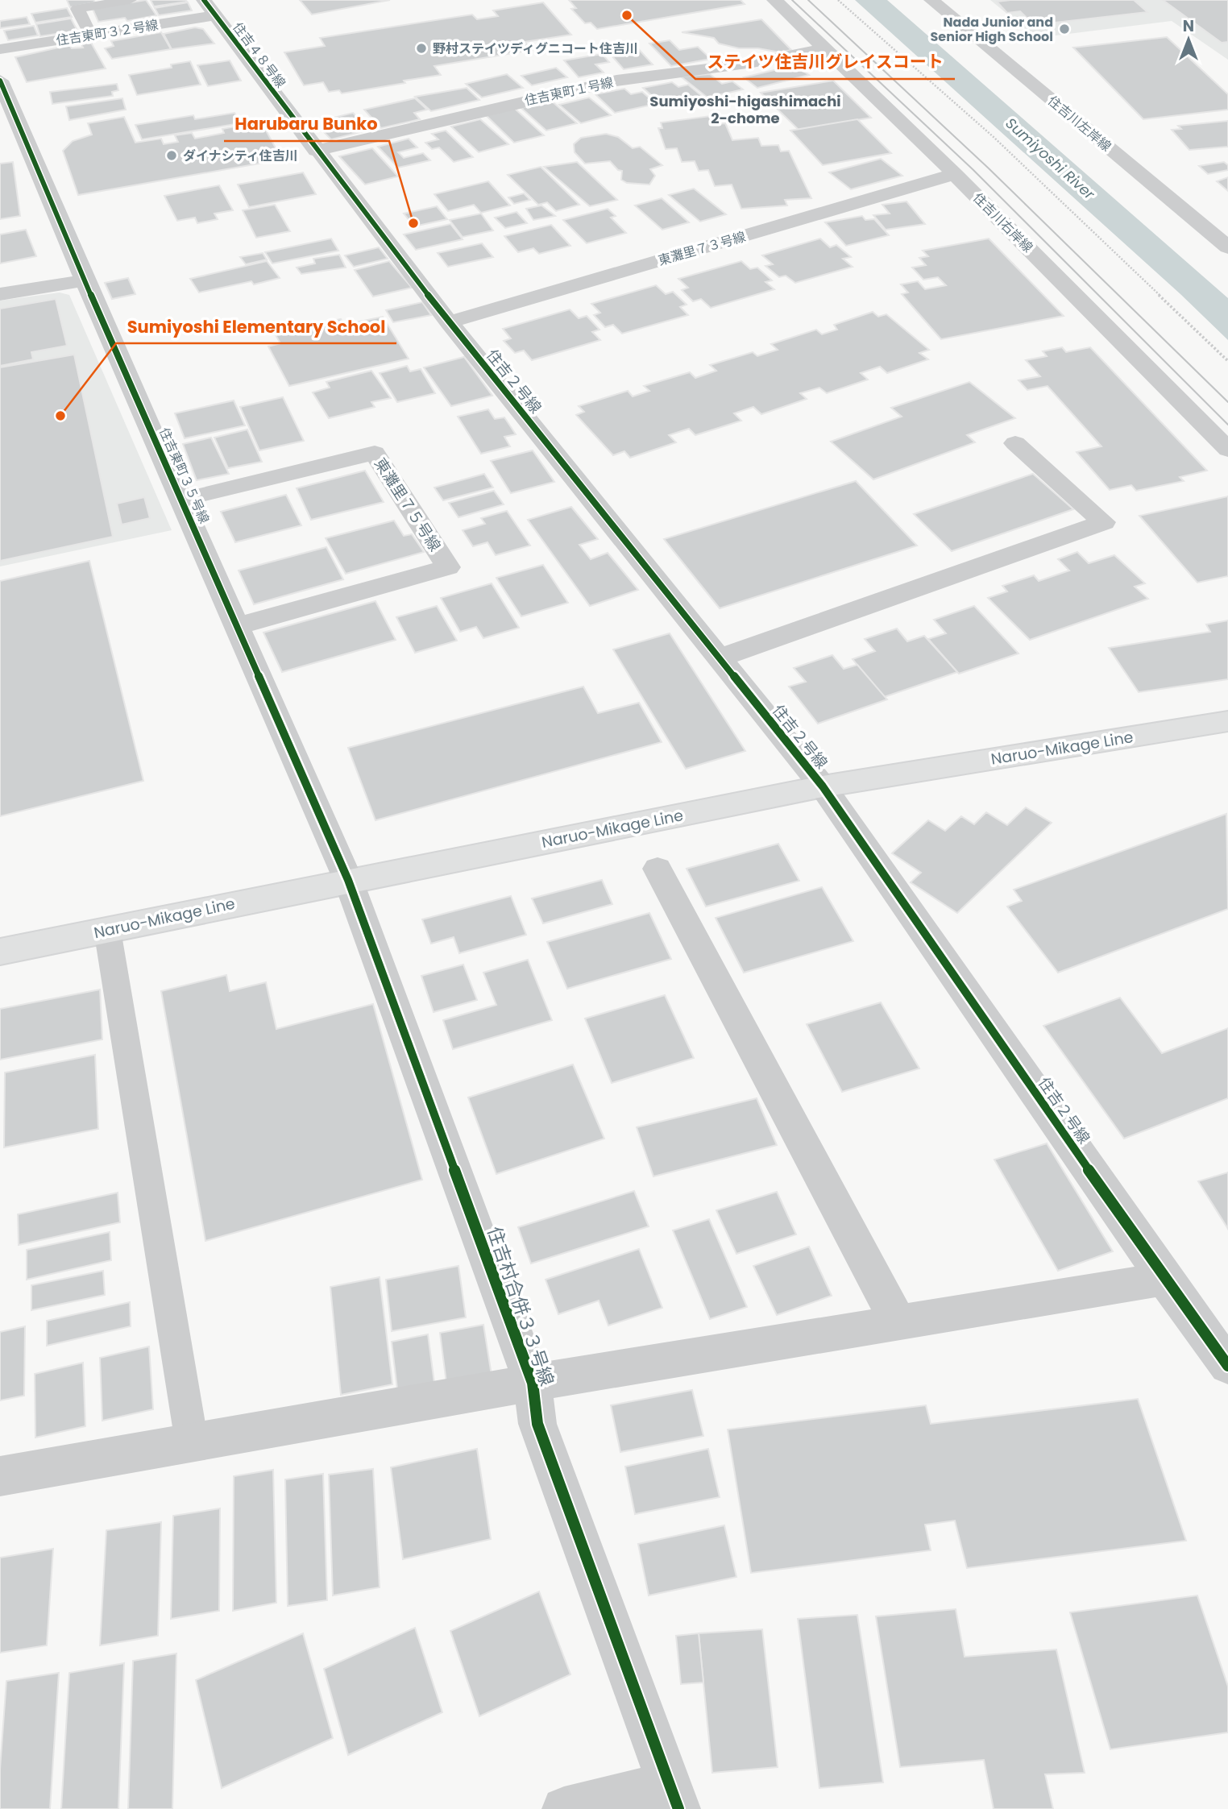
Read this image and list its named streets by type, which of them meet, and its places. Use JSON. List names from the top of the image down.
{
  "streets": {
    "street": [
      "住吉東町３２号線",
      "住吉４８号線",
      "住吉東町１号線",
      "住吉川左岸線",
      "住吉川右岸線",
      "東灘里７３号線",
      "住吉２号線",
      "住吉東町３５号線",
      "東灘里７５号線",
      "Naruo-Mikage Line",
      "住吉村合併３３号線"
    ]
  },
  "crossings": [
    ["住吉東町３２号線", "住吉４８号線"],
    ["住吉４８号線", "住吉東町１号線"],
    ["住吉４８号線", "住吉２号線"],
    ["住吉東町１号線", "住吉川右岸線"],
    ["住吉東町１号線", "住吉２号線"],
    ["住吉川右岸線", "東灘里７３号線"],
    ["東灘里７３号線", "住吉２号線"],
    ["住吉２号線", "Naruo-Mikage Line"],
    ["住吉東町３５号線", "東灘里７５号線"],
    ["住吉東町３５号線", "Naruo-Mikage Line"],
    ["住吉東町３５号線", "住吉村合併３３号線"],
    ["Naruo-Mikage Line", "住吉村合併３３号線"]
  ],
  "districts": ["Sumiyoshi-higashimachi 2-chome"],
  "water": ["Sumiyoshi River"],
  "places": [
    "ステイツ住吉川グレイスコート",
    "Nada Junior and Senior High School",
    "野村ステイツディグニコート住吉川",
    "ダイナシティ住吉川",
    "Harubaru Bunko",
    "Sumiyoshi Elementary School"
  ],
  "north": "top"
}
